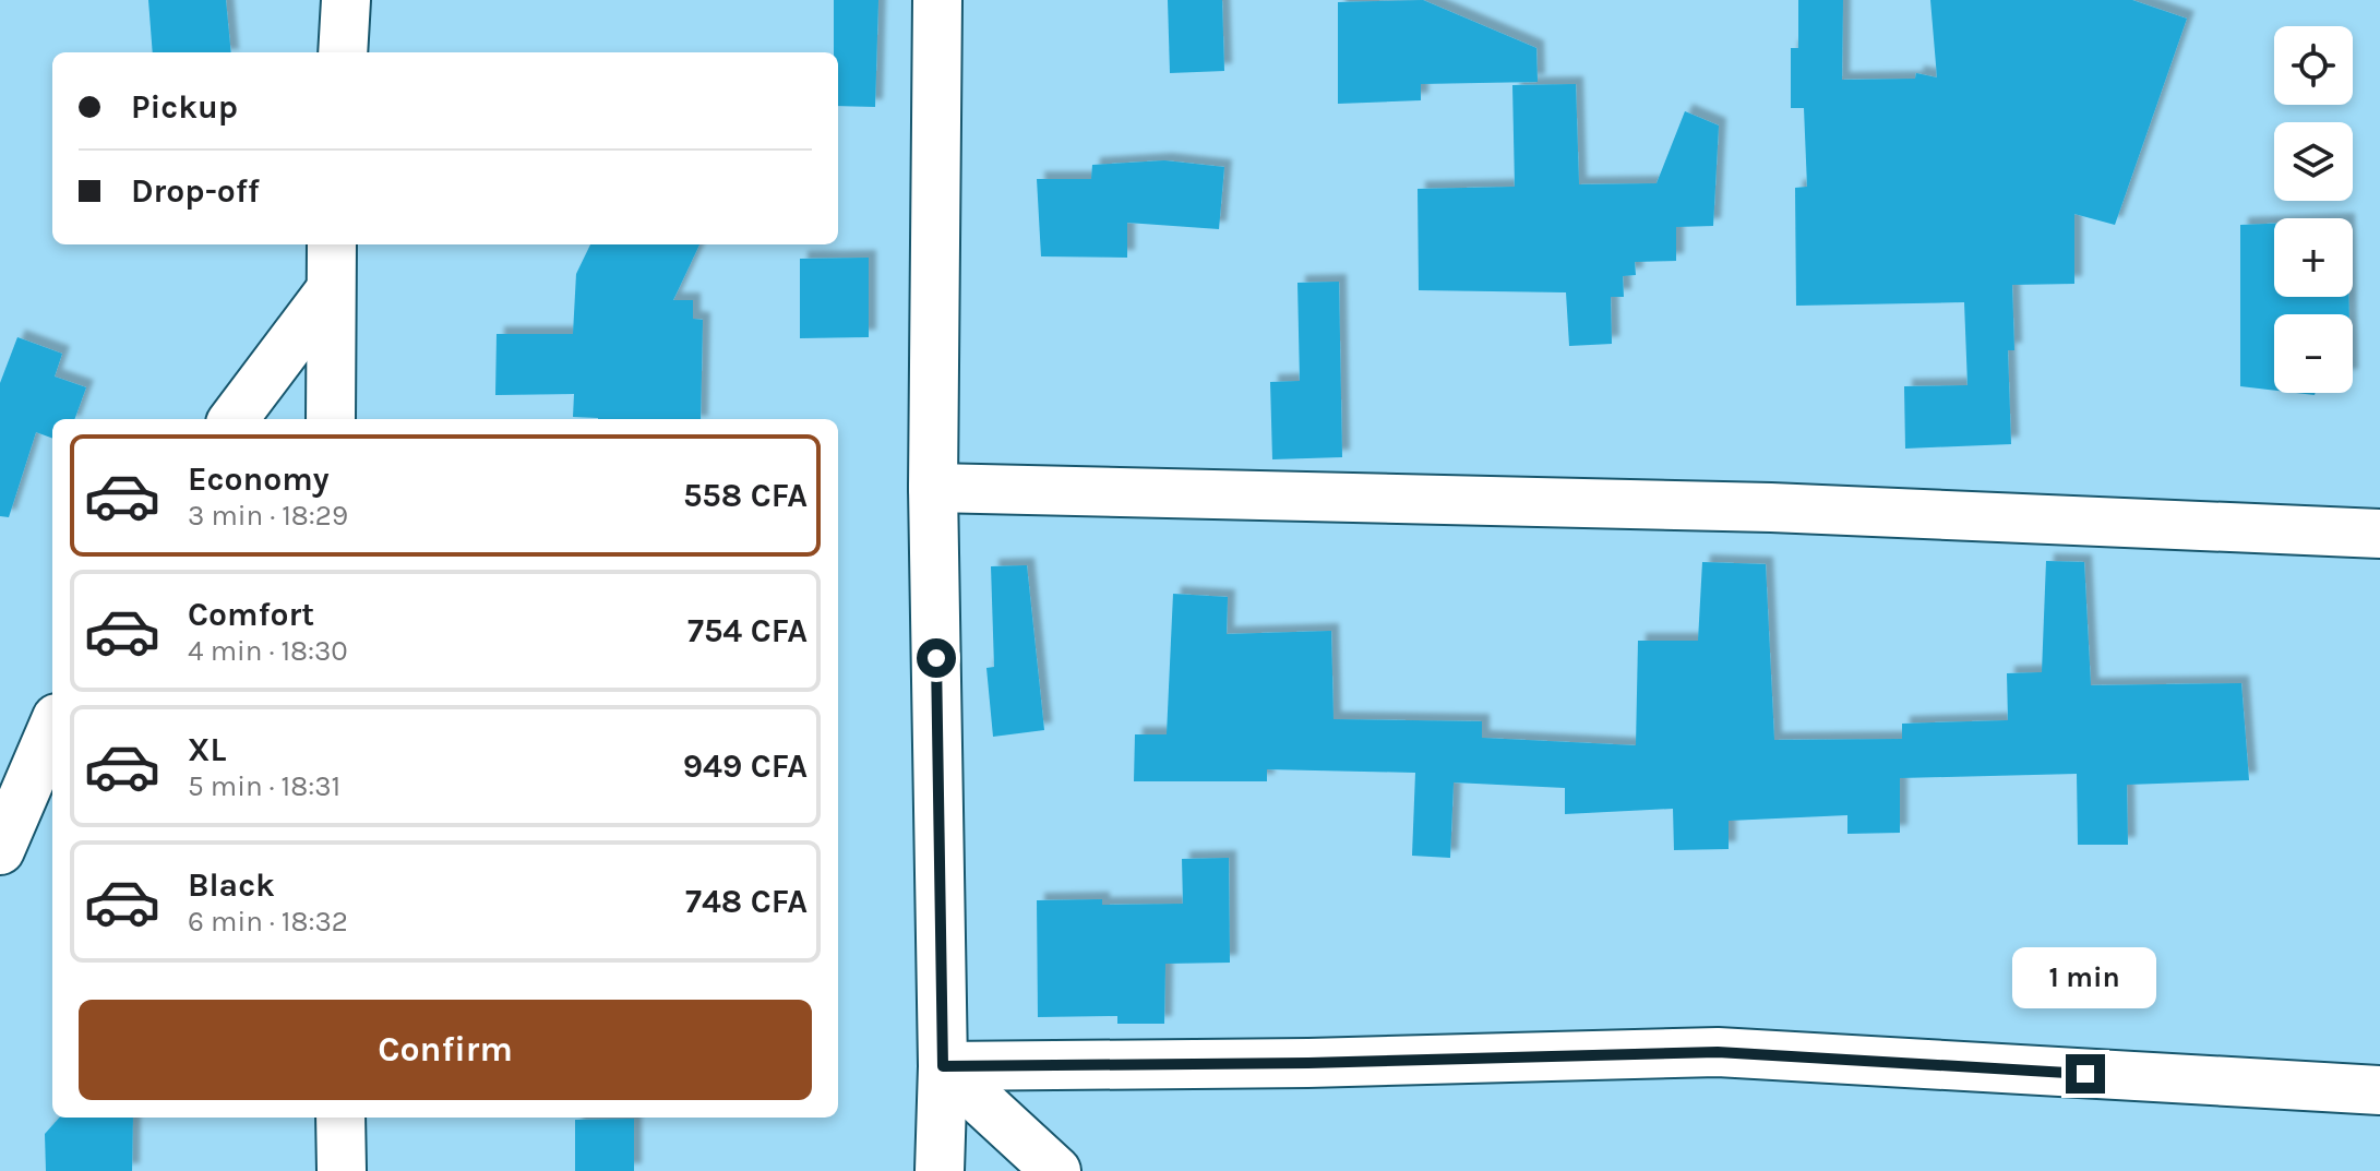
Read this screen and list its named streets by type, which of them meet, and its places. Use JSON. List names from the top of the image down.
{
  "page": {
    "map_buttons": ["+", "−"],
    "banner": ["Pickup", "Drop-off"],
    "list": [
      {
        "name": "Economy",
        "note": "3 min · 18:29",
        "value": "558 CFA"
      },
      {
        "name": "Comfort",
        "note": "4 min · 18:30",
        "value": "754 CFA"
      },
      {
        "name": "XL",
        "note": "5 min · 18:31",
        "value": "949 CFA"
      },
      {
        "name": "Black",
        "note": "6 min · 18:32",
        "value": "748 CFA"
      }
    ],
    "bubble": "1 min",
    "buttons": "Confirm"
  }
}
